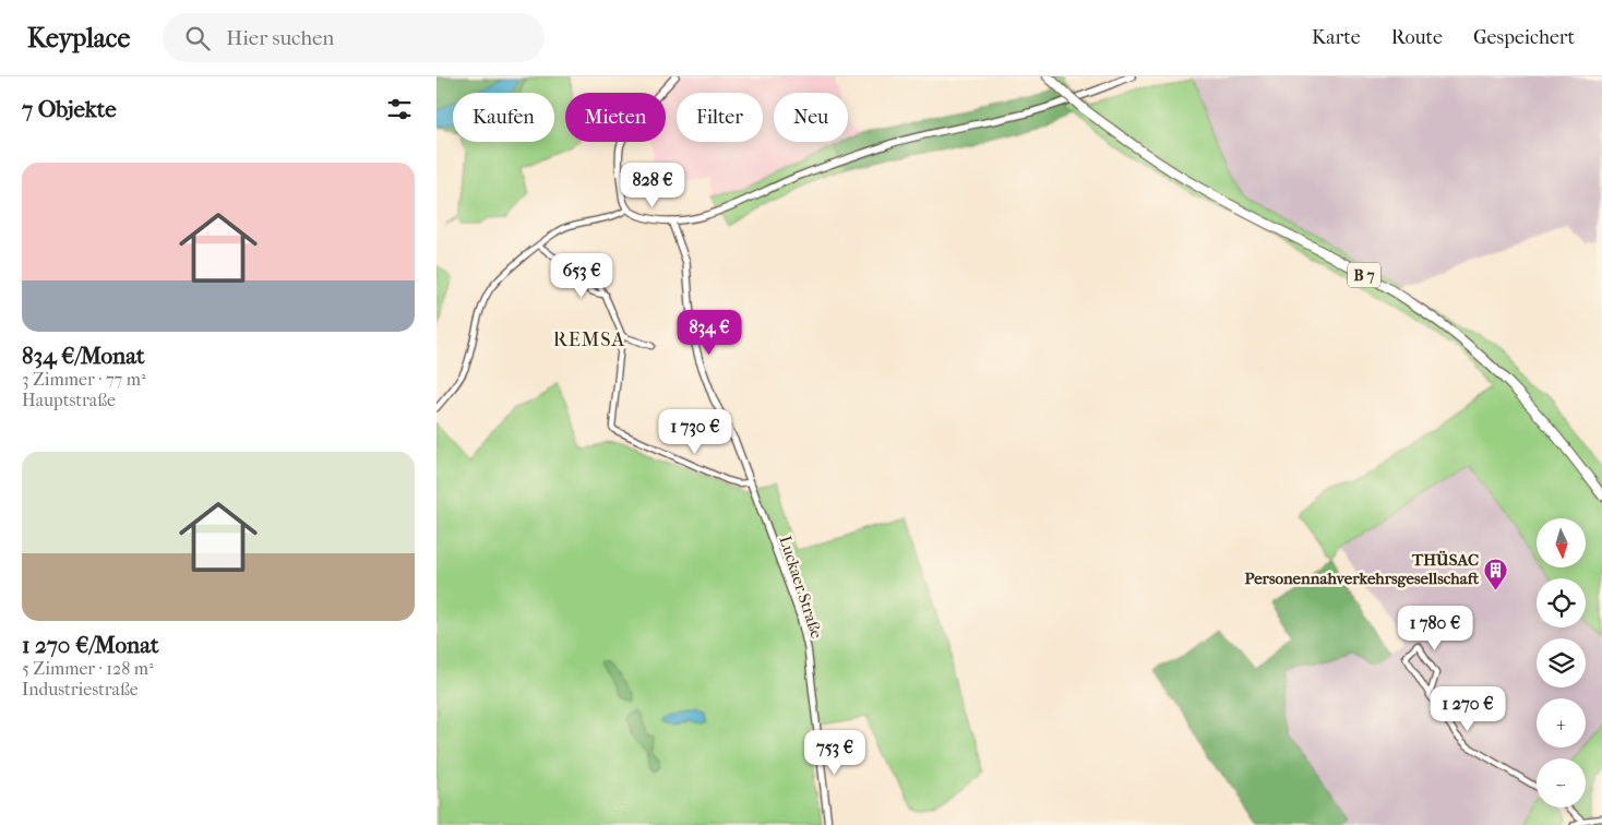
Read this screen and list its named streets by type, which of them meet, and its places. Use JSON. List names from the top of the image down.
{
  "streets": {
    "highway": ["B 7"],
    "street": ["Luckaer Straße"]
  },
  "districts": ["REMSA"],
  "places": {
    "building": ["THÜSAC Personennahverkehrsgesellschaft"]
  },
  "north": "bottom",
  "page": {
    "header": "Keyplace",
    "search": "Hier suchen",
    "nav": ["Karte", "Route", "Gespeichert"],
    "heading": "7 Objekte",
    "chip": [
      "Kaufen",
      "Mieten",
      "Filter",
      "Neu"
    ],
    "list": [
      {
        "name": "834 €/Monat",
        "note": "3 Zimmer · 77 m² · Hauptstraße"
      },
      {
        "name": "1 270 €/Monat",
        "note": "5 Zimmer · 128 m² · Industriestraße"
      }
    ],
    "price": [
      "828 €",
      "653 €",
      "834 €",
      "1 730 €",
      "1 780 €",
      "1 270 €",
      "753 €"
    ],
    "map_buttons": ["+", "−"]
  }
}
